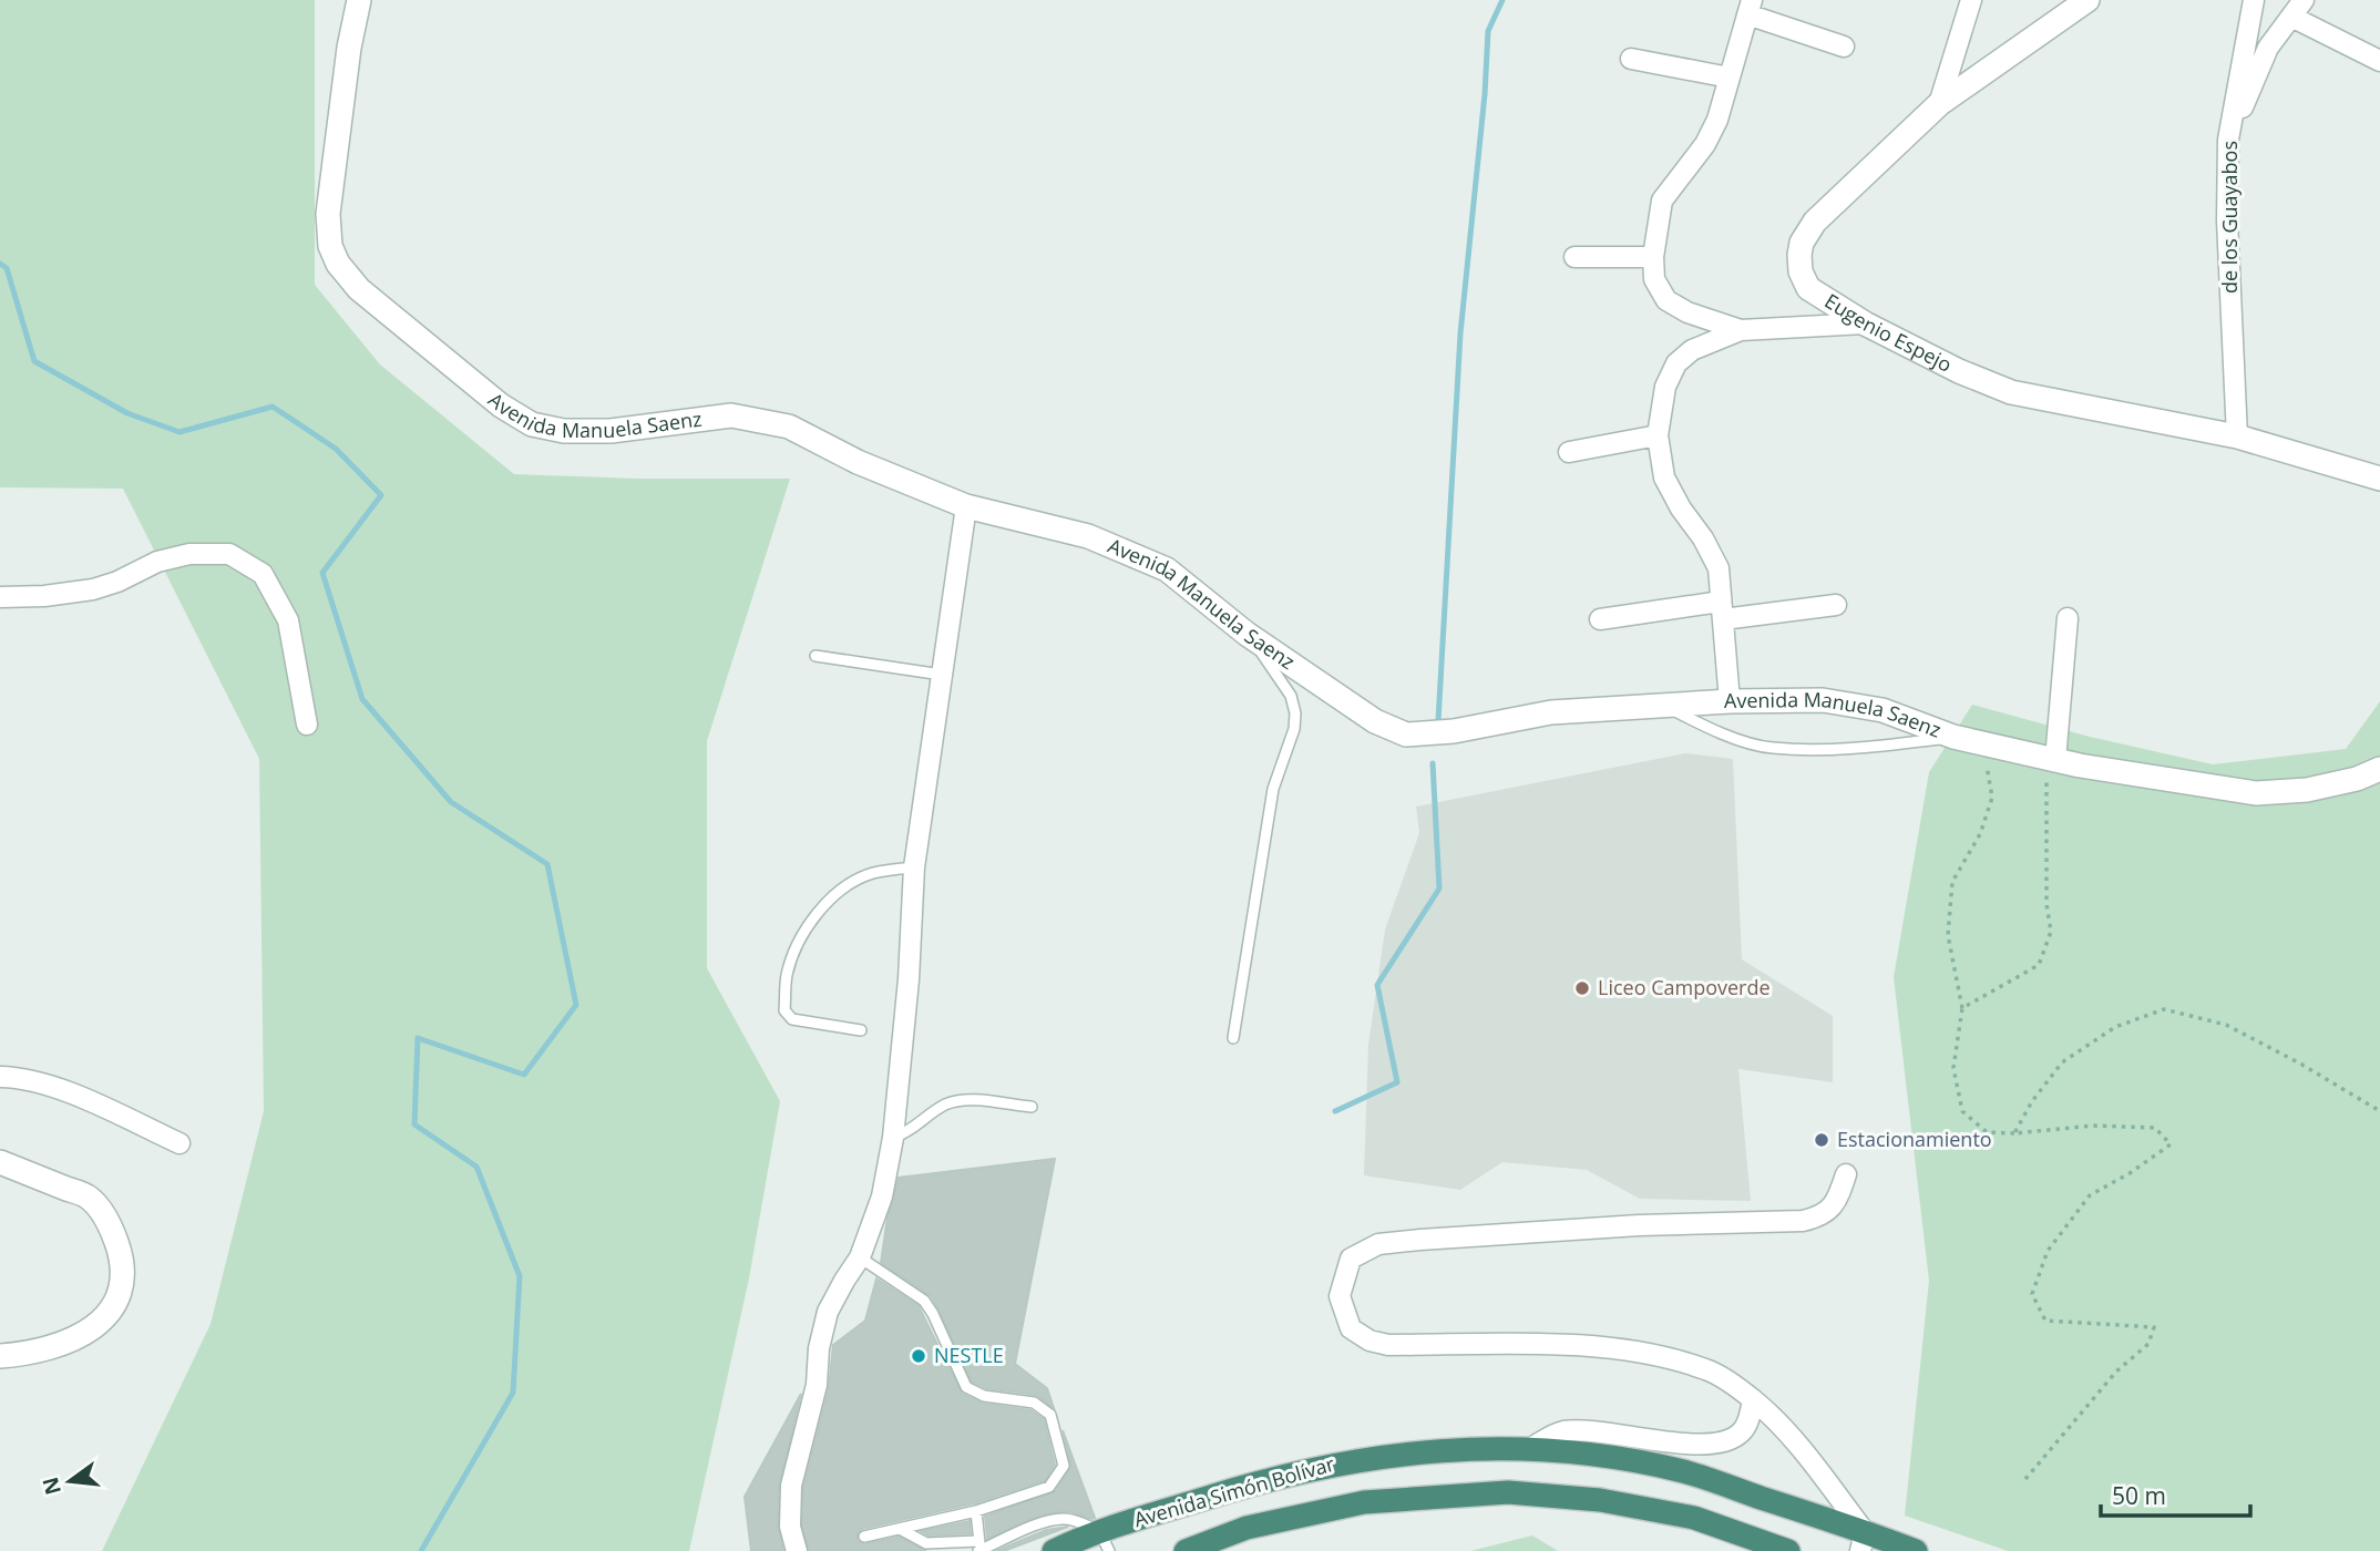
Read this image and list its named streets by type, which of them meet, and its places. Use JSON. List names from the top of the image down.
{
  "streets": {
    "highway": ["Avenida Simón Bolívar"],
    "street": ["de los Guayabos", "Eugenio Espejo", "Avenida Manuela Saenz"]
  },
  "crossings": [
    ["de los Guayabos", "Eugenio Espejo"]
  ],
  "places": ["Liceo Campoverde", "Estacionamiento", "NESTLE"],
  "scale_bar": "50 m",
  "north": "left"
}
